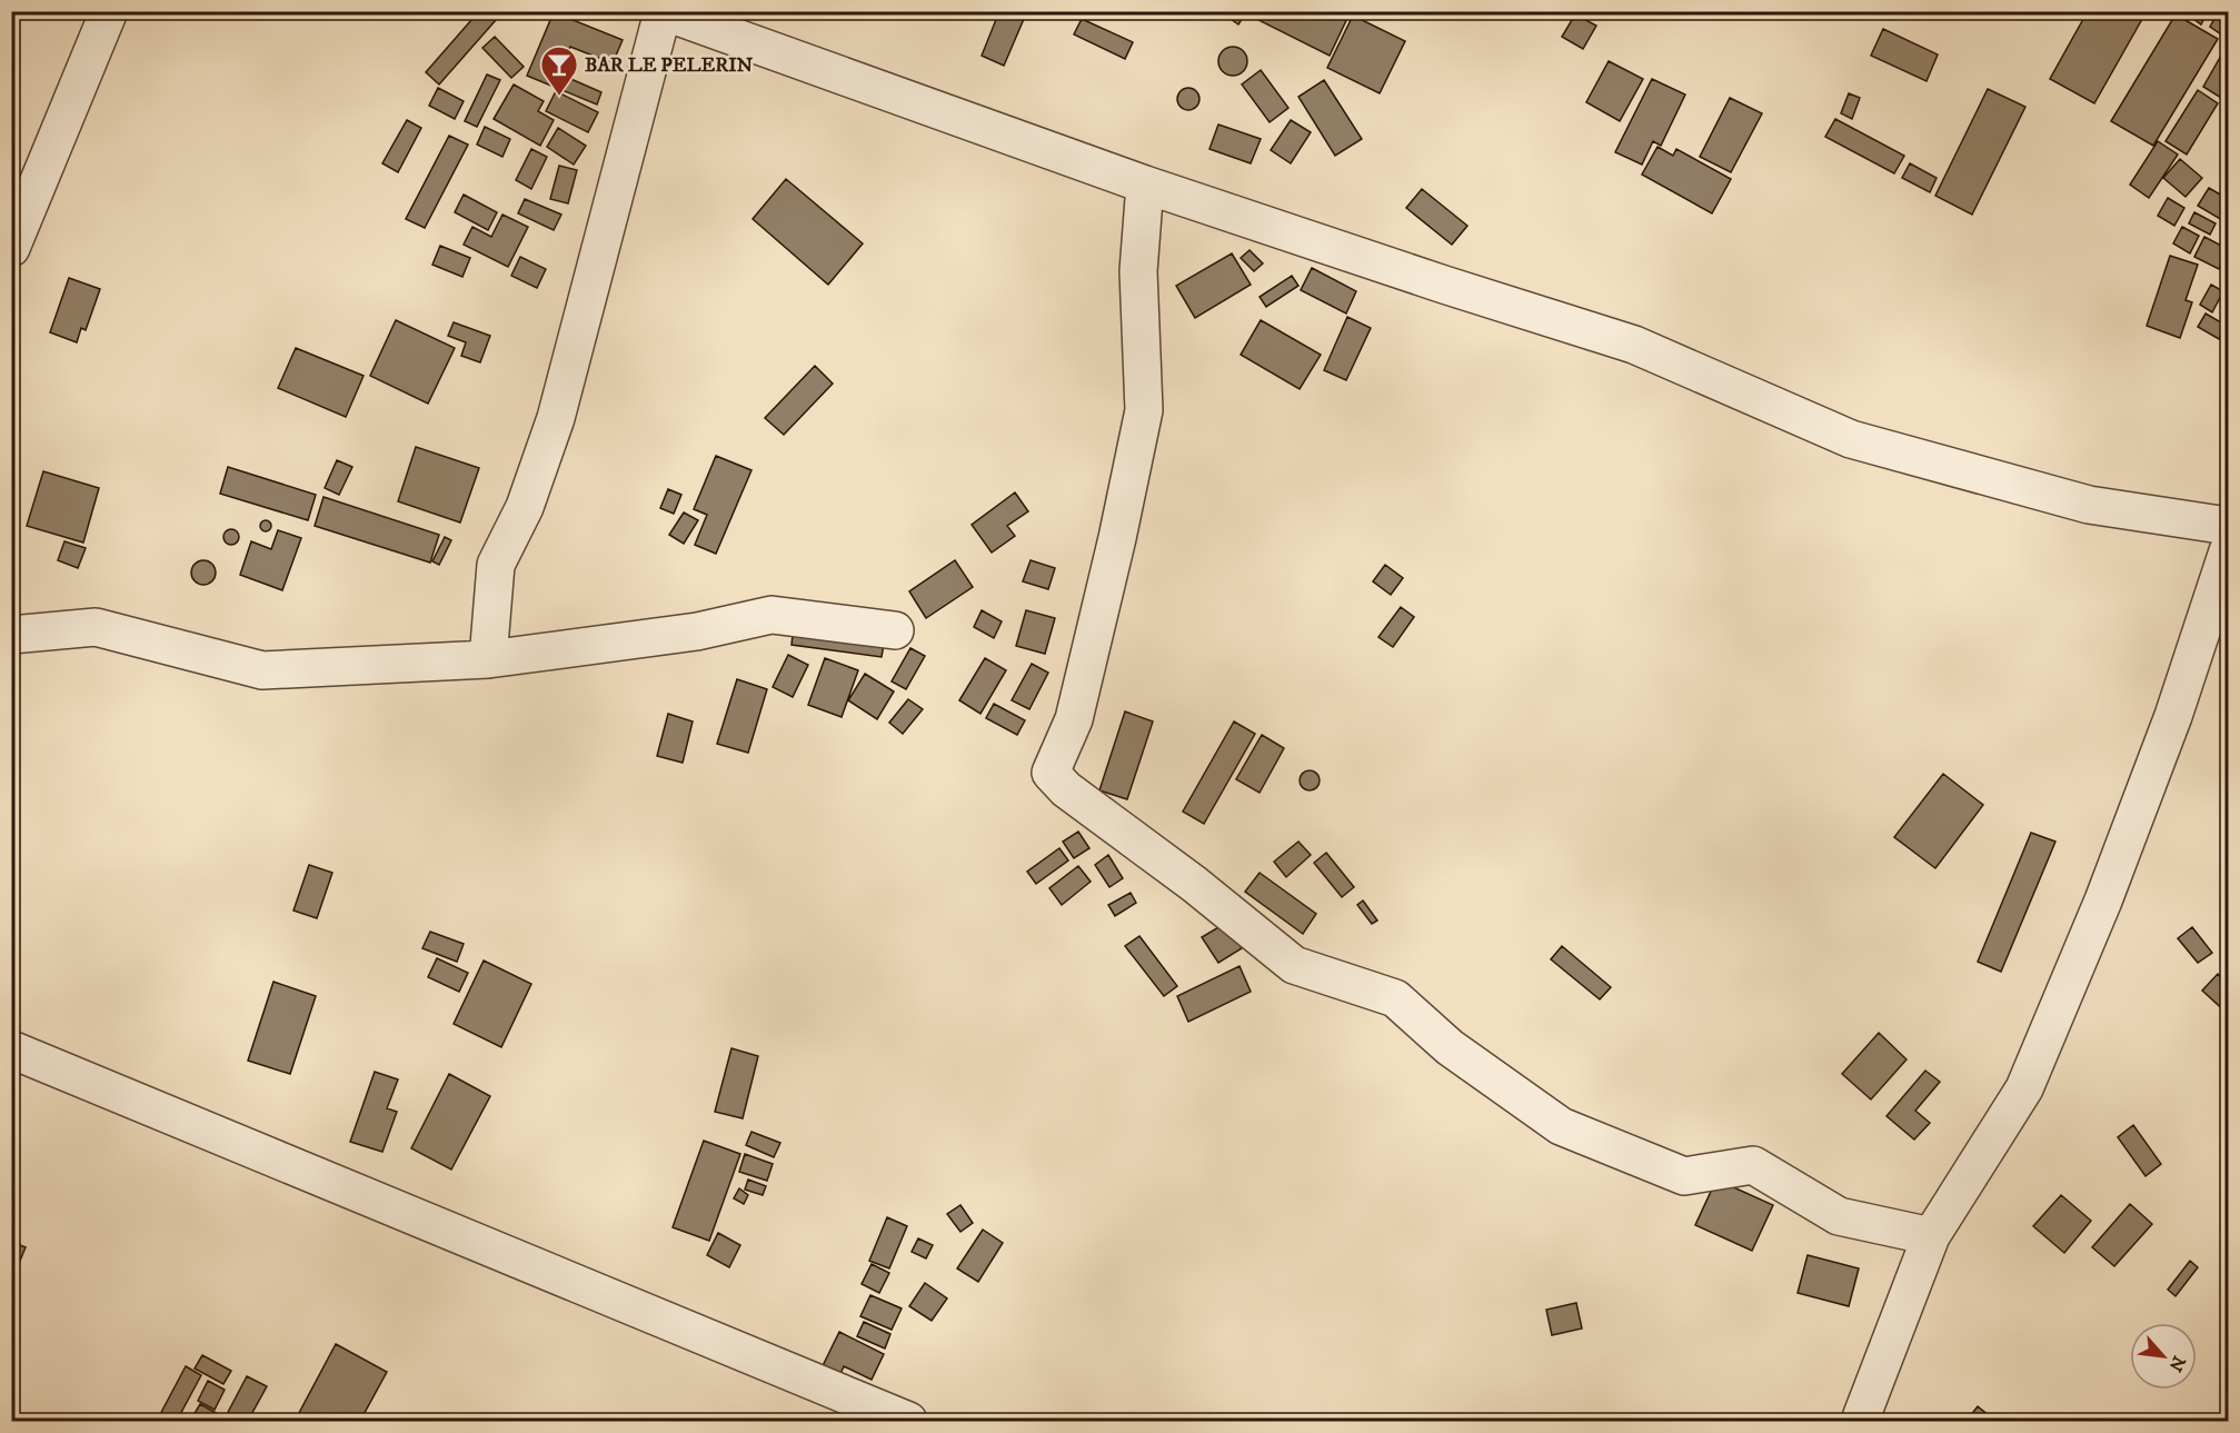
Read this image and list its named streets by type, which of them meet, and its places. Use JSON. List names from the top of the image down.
{
  "places": {
    "bar": ["BAR LE PELERIN"]
  },
  "north": "bottom right"
}
